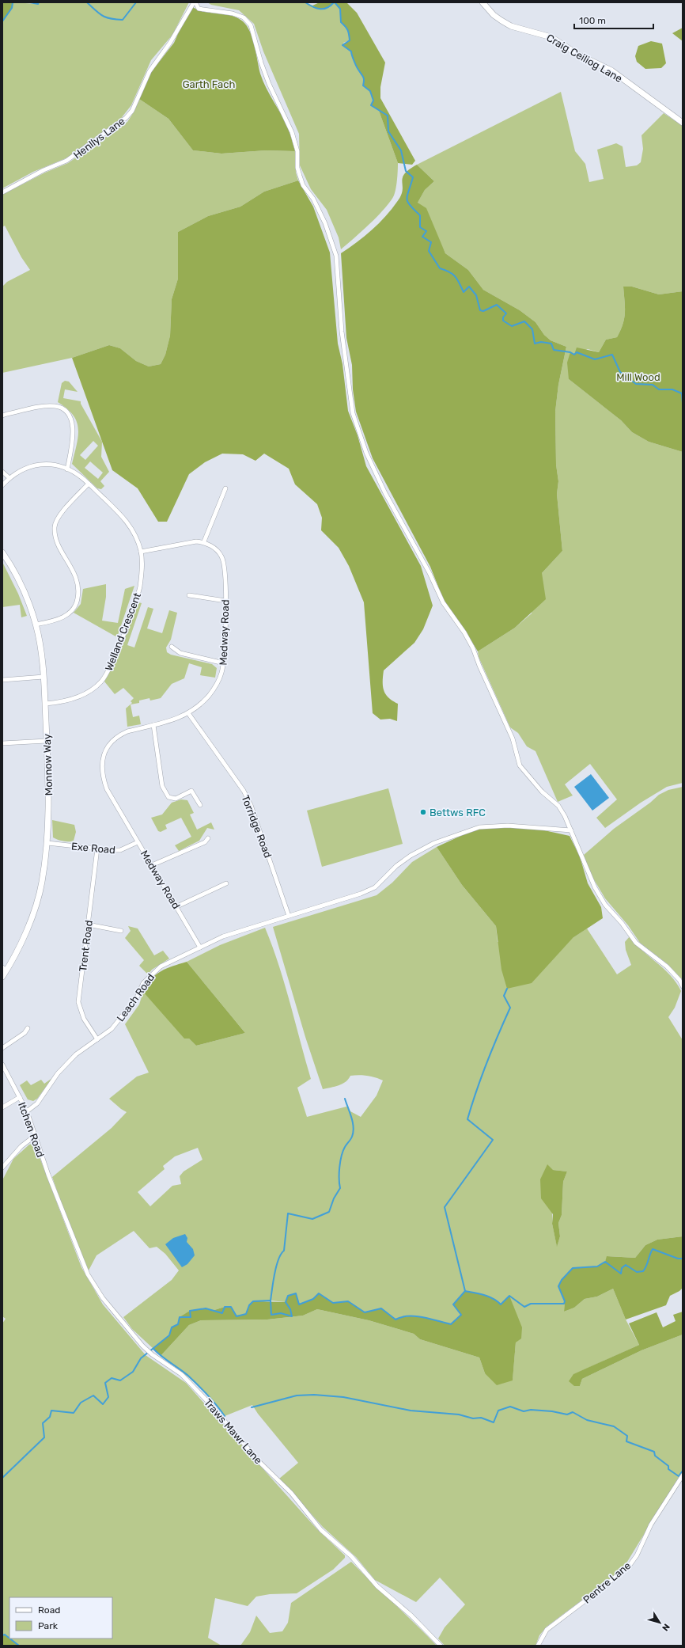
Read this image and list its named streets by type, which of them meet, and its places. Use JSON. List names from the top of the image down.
{
  "streets": {
    "street": [
      "Craig Ceiliog Lane",
      "Henllys Lane",
      "Welland Crescent",
      "Medway Road",
      "Monnow Way",
      "Torridge Road",
      "Exe Road",
      "Trent Road",
      "Leach Road",
      "Itchen Road",
      "Traws Mawr Lane",
      "Pentre Lane"
    ]
  },
  "crossings": [
    ["Welland Crescent", "Monnow Way"],
    ["Medway Road", "Torridge Road"],
    ["Medway Road", "Exe Road"],
    ["Medway Road", "Leach Road"],
    ["Monnow Way", "Exe Road"],
    ["Torridge Road", "Leach Road"],
    ["Exe Road", "Trent Road"],
    ["Trent Road", "Leach Road"],
    ["Leach Road", "Itchen Road"],
    ["Itchen Road", "Traws Mawr Lane"]
  ],
  "parks": ["Garth Fach", "Mill Wood"],
  "places": ["Bettws RFC"],
  "legend": ["Road", "Park"],
  "scale_bar": "100 m",
  "north": "bottom right"
}
